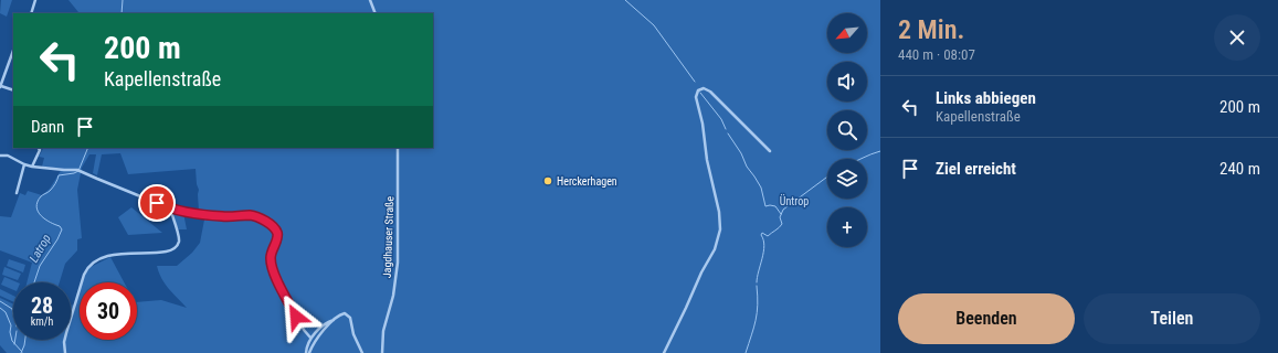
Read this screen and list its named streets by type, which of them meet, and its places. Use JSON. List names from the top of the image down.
{
  "streets": {
    "street": ["Jagdhauser Straße"]
  },
  "water": ["Latrop"],
  "parks": ["Üntrop"],
  "places": ["Herckerhagen"],
  "north": "bottom left",
  "page": {
    "heading": ["2 Min.", "440 m · 08:07"],
    "map_buttons": "+",
    "turn": ["200 m", "Kapellenstraße"],
    "list": [
      {
        "name": "Links abbiegen",
        "note": "Kapellenstraße",
        "value": "200 m"
      },
      {
        "name": "Ziel erreicht",
        "value": "240 m"
      }
    ],
    "then": "Dann",
    "speed": "28 km/h",
    "limit": "30",
    "buttons": ["Beenden", "Teilen"]
  }
}
